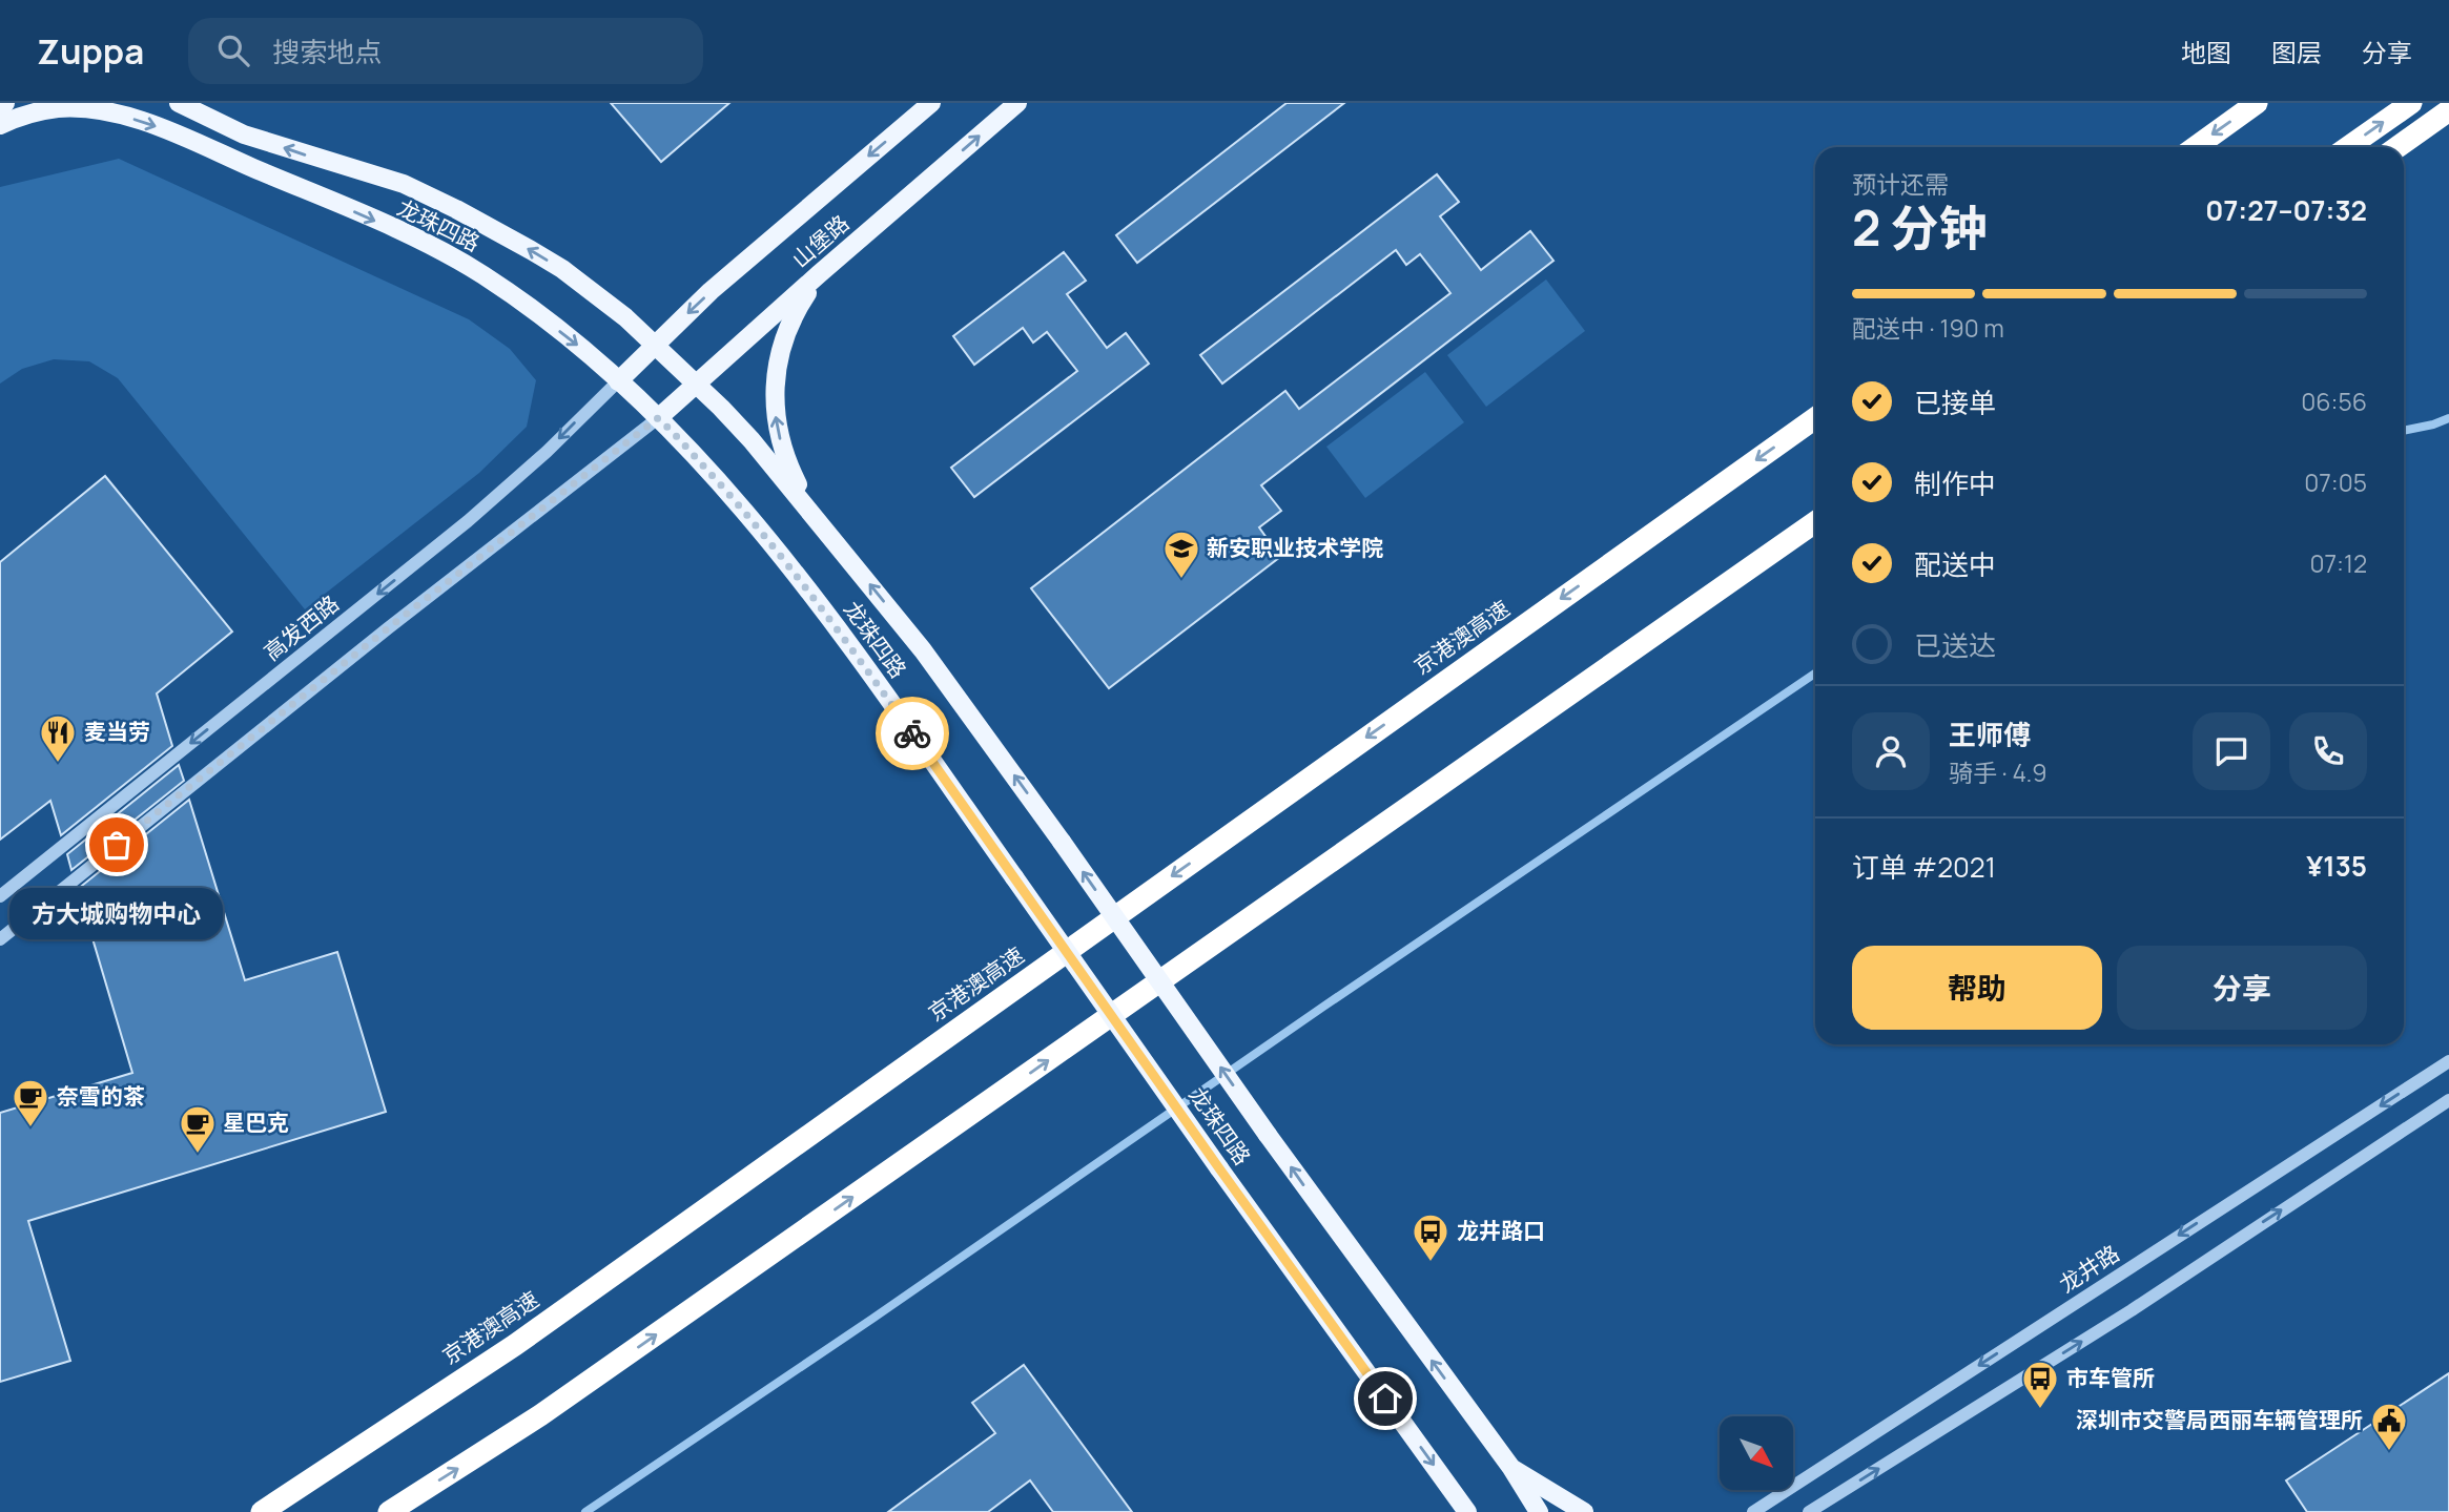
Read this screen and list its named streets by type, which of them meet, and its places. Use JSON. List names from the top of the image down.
{
  "streets": {
    "highway": ["京港澳高速"],
    "main road": ["龙珠四路", "山堡路"],
    "street": ["高发西路", "龙井路"]
  },
  "crossings": [
    ["龙珠四路", "山堡路"],
    ["龙珠四路", "高发西路"],
    ["山堡路", "高发西路"]
  ],
  "places": {
    "school or university": ["新安职业技术学院"],
    "restaurant": ["麦当劳"],
    "other": ["方大城购物中心"],
    "cafe": ["奈雪的茶", "星巴克"],
    "bus stop": ["龙井路口", "市车管所"],
    "public building": ["深圳市交警局西丽车辆管理所"]
  },
  "north": "bottom right",
  "page": {
    "header": "Zuppa",
    "search": "搜索地点",
    "nav": ["地图", "图层", "分享"],
    "heading": ["2 分钟", "预计还需", "07:27–07:32"],
    "panel": [
      "王师傅",
      "骑手 · 4.9",
      "订单 #2021",
      "¥135"
    ],
    "bar": "配送中 · 190 m",
    "list": [
      ["已接单", "06:56"],
      ["制作中", "07:05"],
      ["配送中", "07:12"],
      "已送达"
    ],
    "bubble": "方大城购物中心",
    "buttons": ["帮助", "分享"]
  }
}
